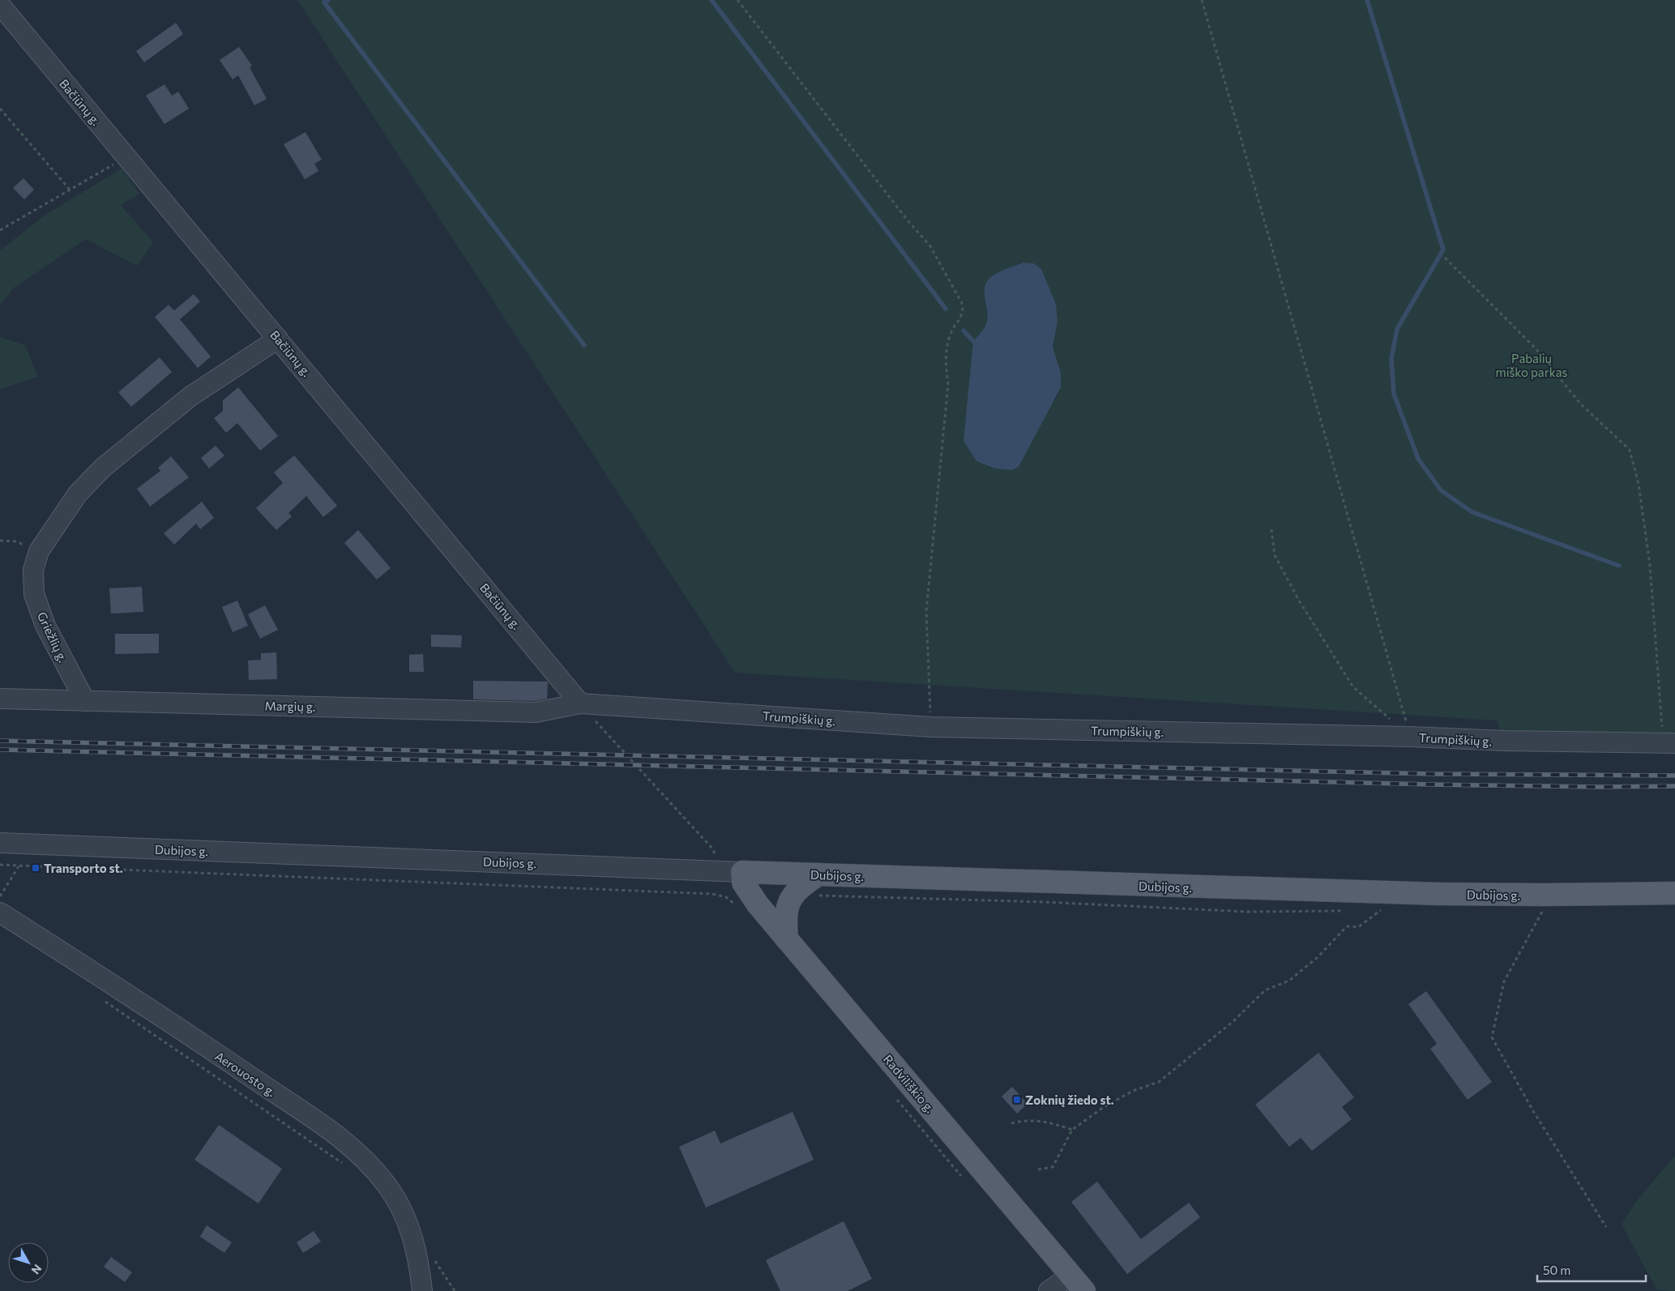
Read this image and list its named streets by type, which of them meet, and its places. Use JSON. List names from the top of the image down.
{
  "streets": {
    "main road": ["Dubijos g.", "Radviliškio g."],
    "street": [
      "Bačiūnų g.",
      "Griežlių g.",
      "Margių g.",
      "Trumpiškių g.",
      "Aerouosto g."
    ]
  },
  "crossings": [
    ["Bačiūnų g.", "Margių g."],
    ["Bačiūnų g.", "Trumpiškių g."],
    ["Griežlių g.", "Margių g."],
    ["Margių g.", "Trumpiškių g."],
    ["Dubijos g.", "Radviliškio g."]
  ],
  "parks": ["Pabalių miško parkas"],
  "places": {
    "transit": ["Transporto st.", "Zoknių žiedo st."]
  },
  "scale_bar": "50 m",
  "north": "bottom right"
}
